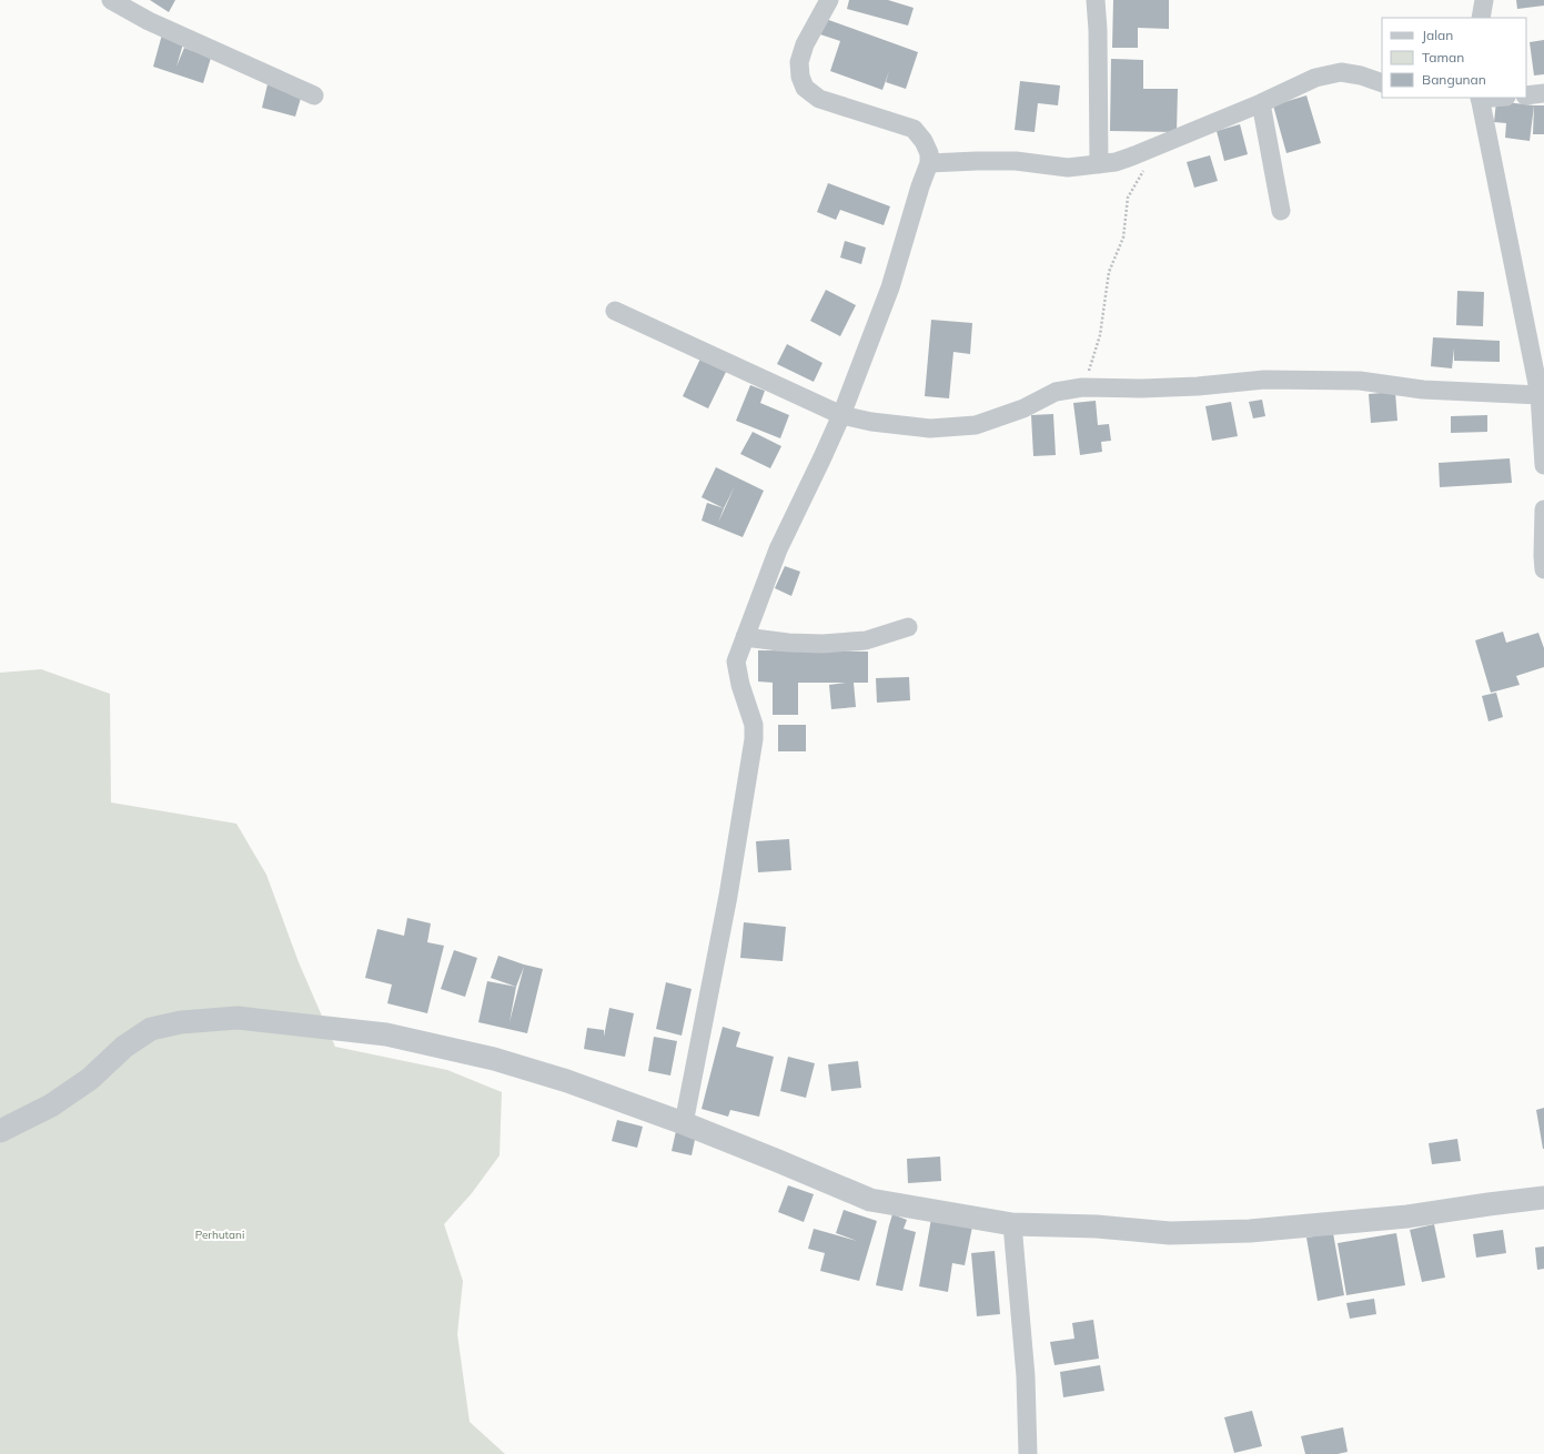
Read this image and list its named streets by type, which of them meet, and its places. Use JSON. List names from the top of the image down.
{
  "parks": ["Perhutani"],
  "legend": ["Jalan", "Taman", "Bangunan"]
}
